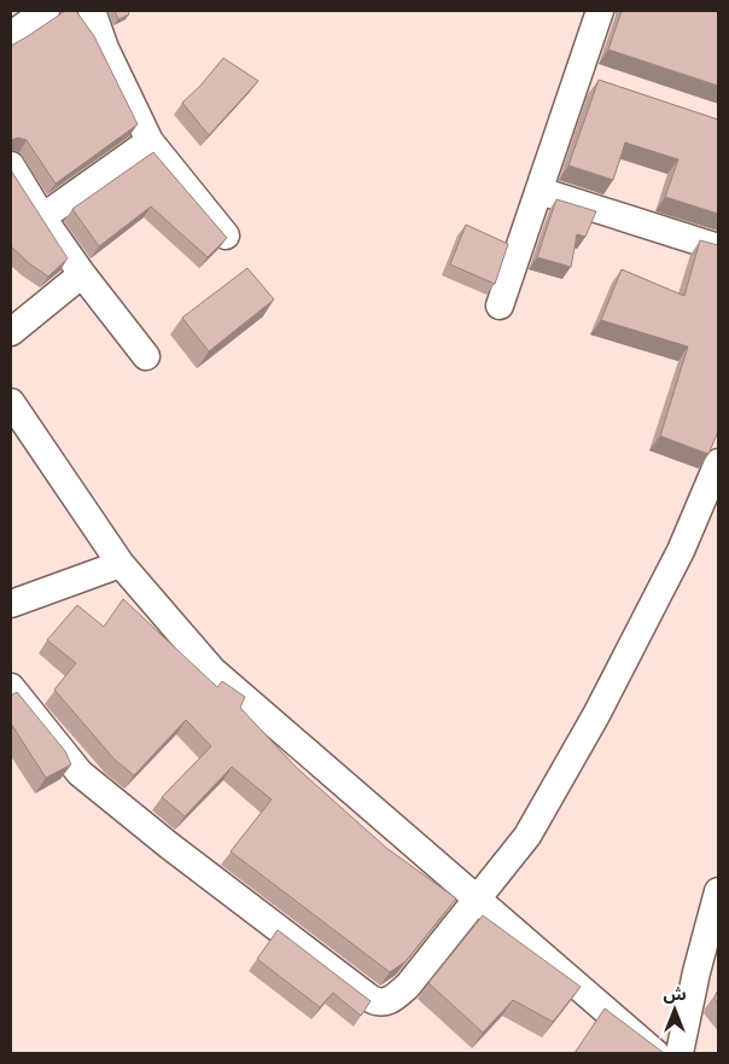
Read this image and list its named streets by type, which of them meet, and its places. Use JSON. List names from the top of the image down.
{
  "north": "top"
}
